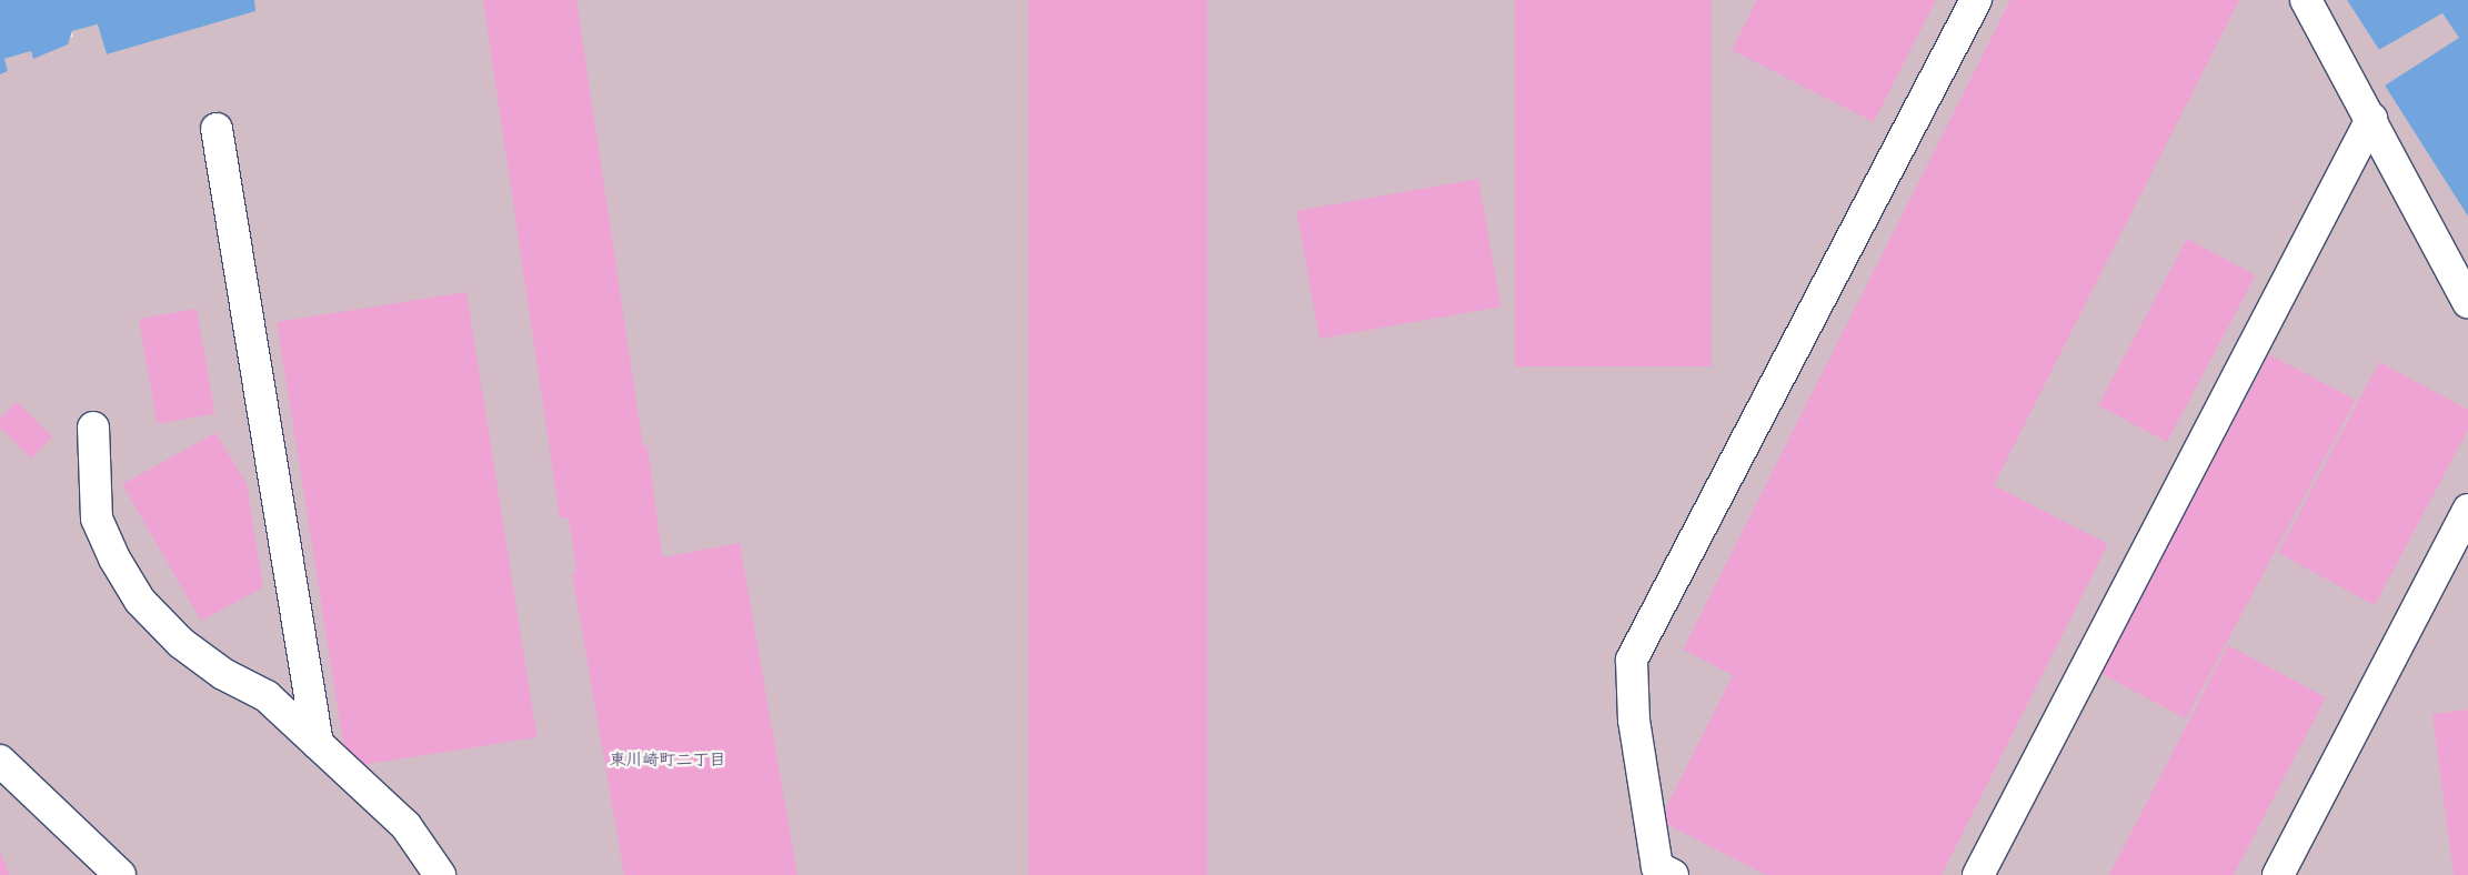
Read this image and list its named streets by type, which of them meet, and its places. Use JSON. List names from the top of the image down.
{
  "districts": ["東川崎町二丁目"]
}
